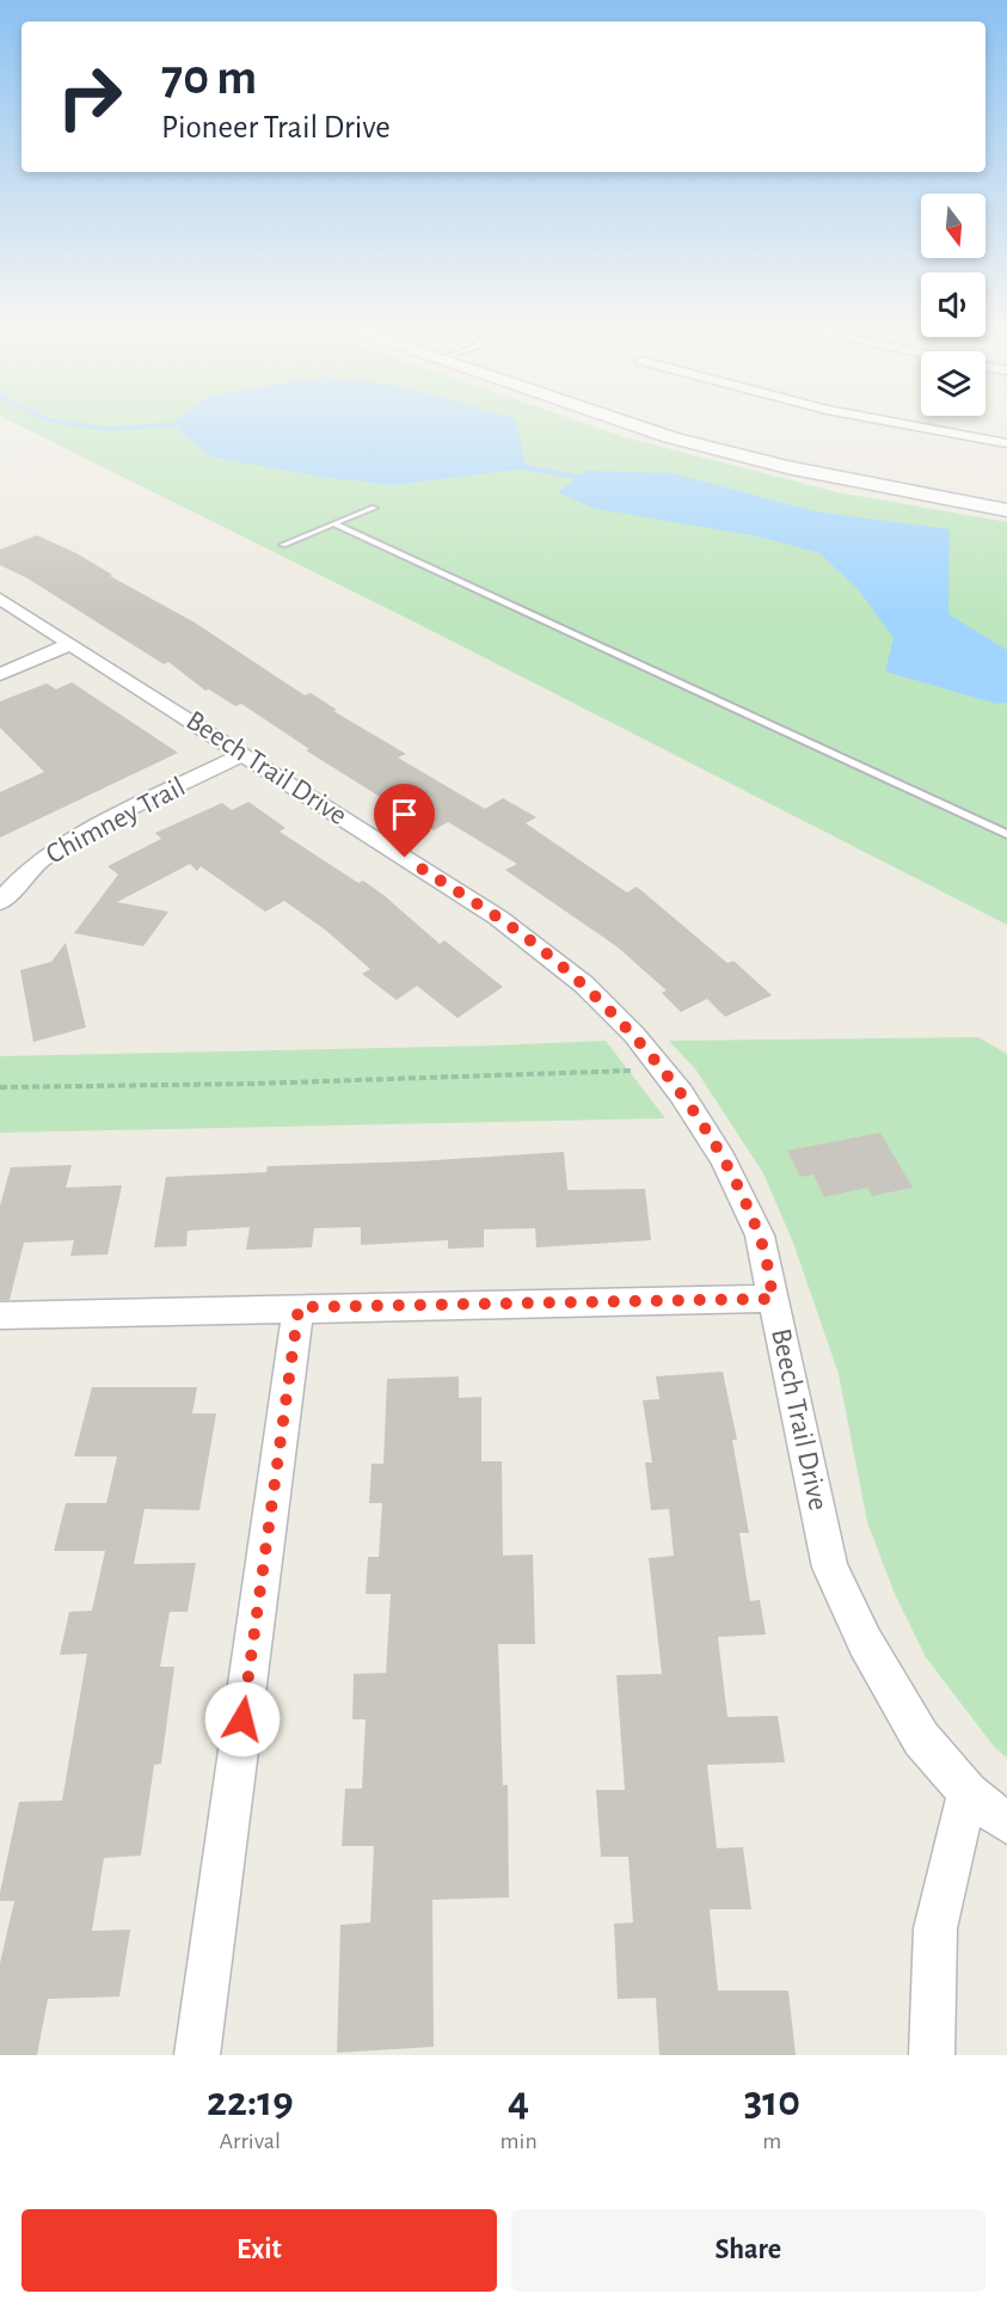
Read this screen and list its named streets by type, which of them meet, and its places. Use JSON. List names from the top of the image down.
{
  "streets": {
    "street": ["Beech Trail Drive", "Chimney Trail"]
  },
  "crossings": [
    ["Beech Trail Drive", "Chimney Trail"]
  ],
  "north": "bottom",
  "page": {
    "turn": ["70 m", "Pioneer Trail Drive"],
    "eta": [
      "22:19",
      "Arrival",
      "4",
      "min",
      "310",
      "m"
    ],
    "buttons": ["Exit", "Share"]
  }
}
